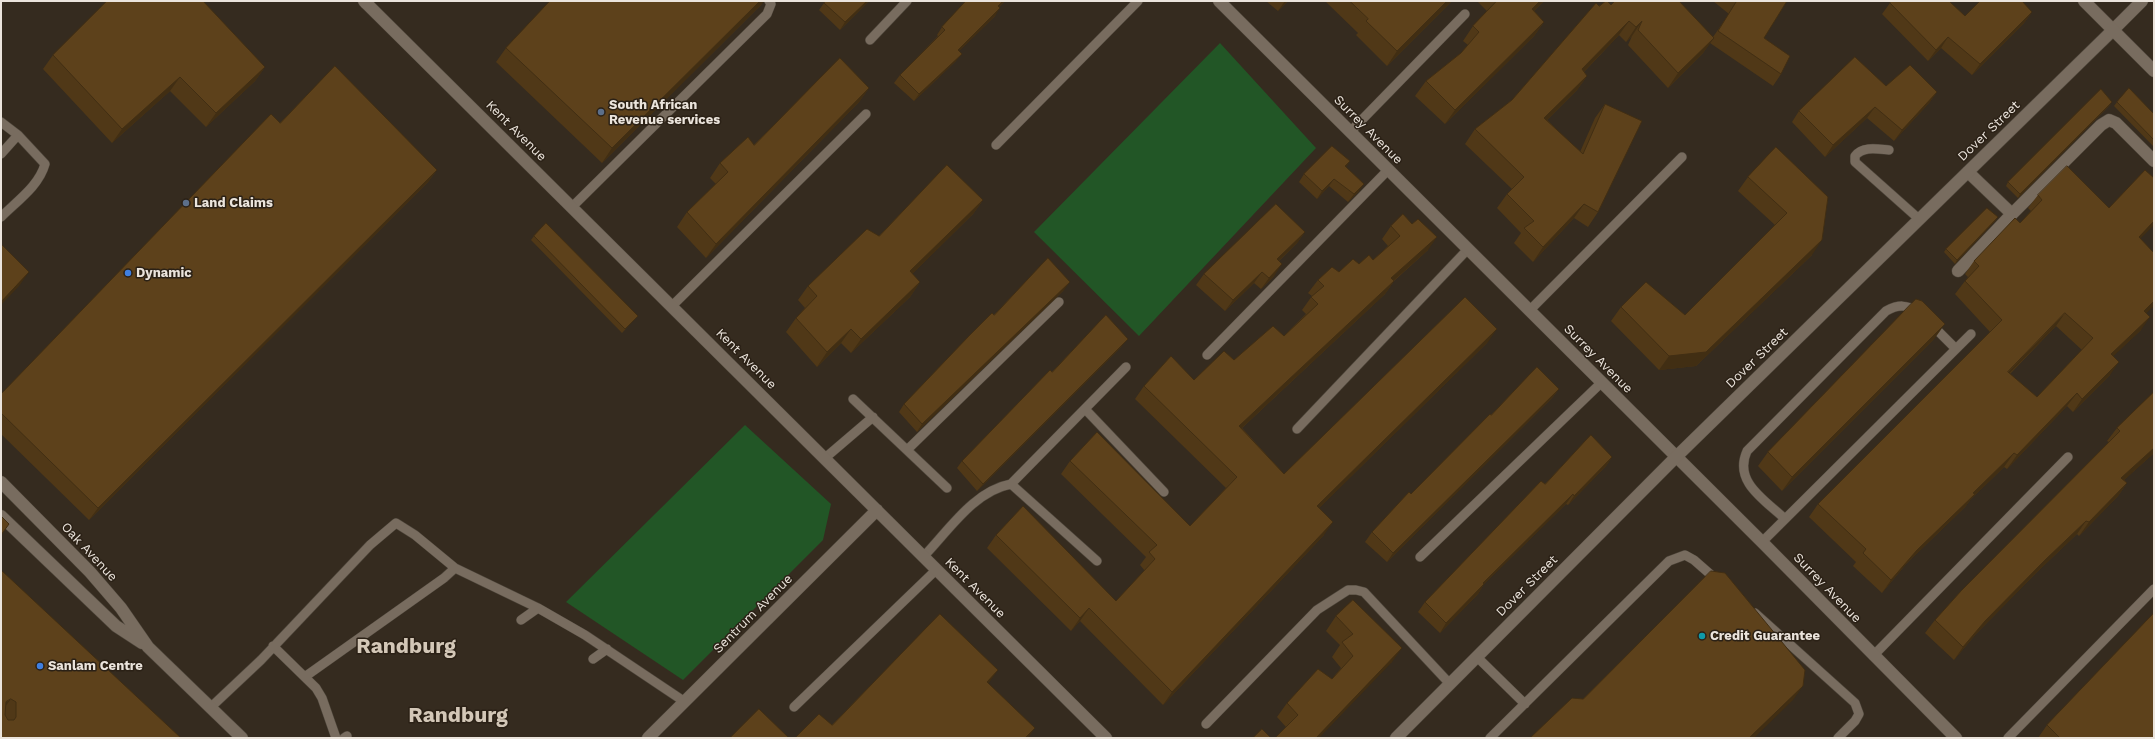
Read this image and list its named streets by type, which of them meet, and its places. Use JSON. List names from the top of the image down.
{
  "streets": {
    "street": [
      "Surrey Avenue",
      "Kent Avenue",
      "Dover Street",
      "Oak Avenue",
      "Sentrum Avenue"
    ]
  },
  "crossings": [
    ["Surrey Avenue", "Dover Street"],
    ["Kent Avenue", "Sentrum Avenue"]
  ],
  "districts": ["Randburg", "Randburg"],
  "places": [
    "South African Revenue services",
    "Land Claims",
    "Dynamic",
    "Credit Guarantee",
    "Sanlam Centre"
  ]
}
